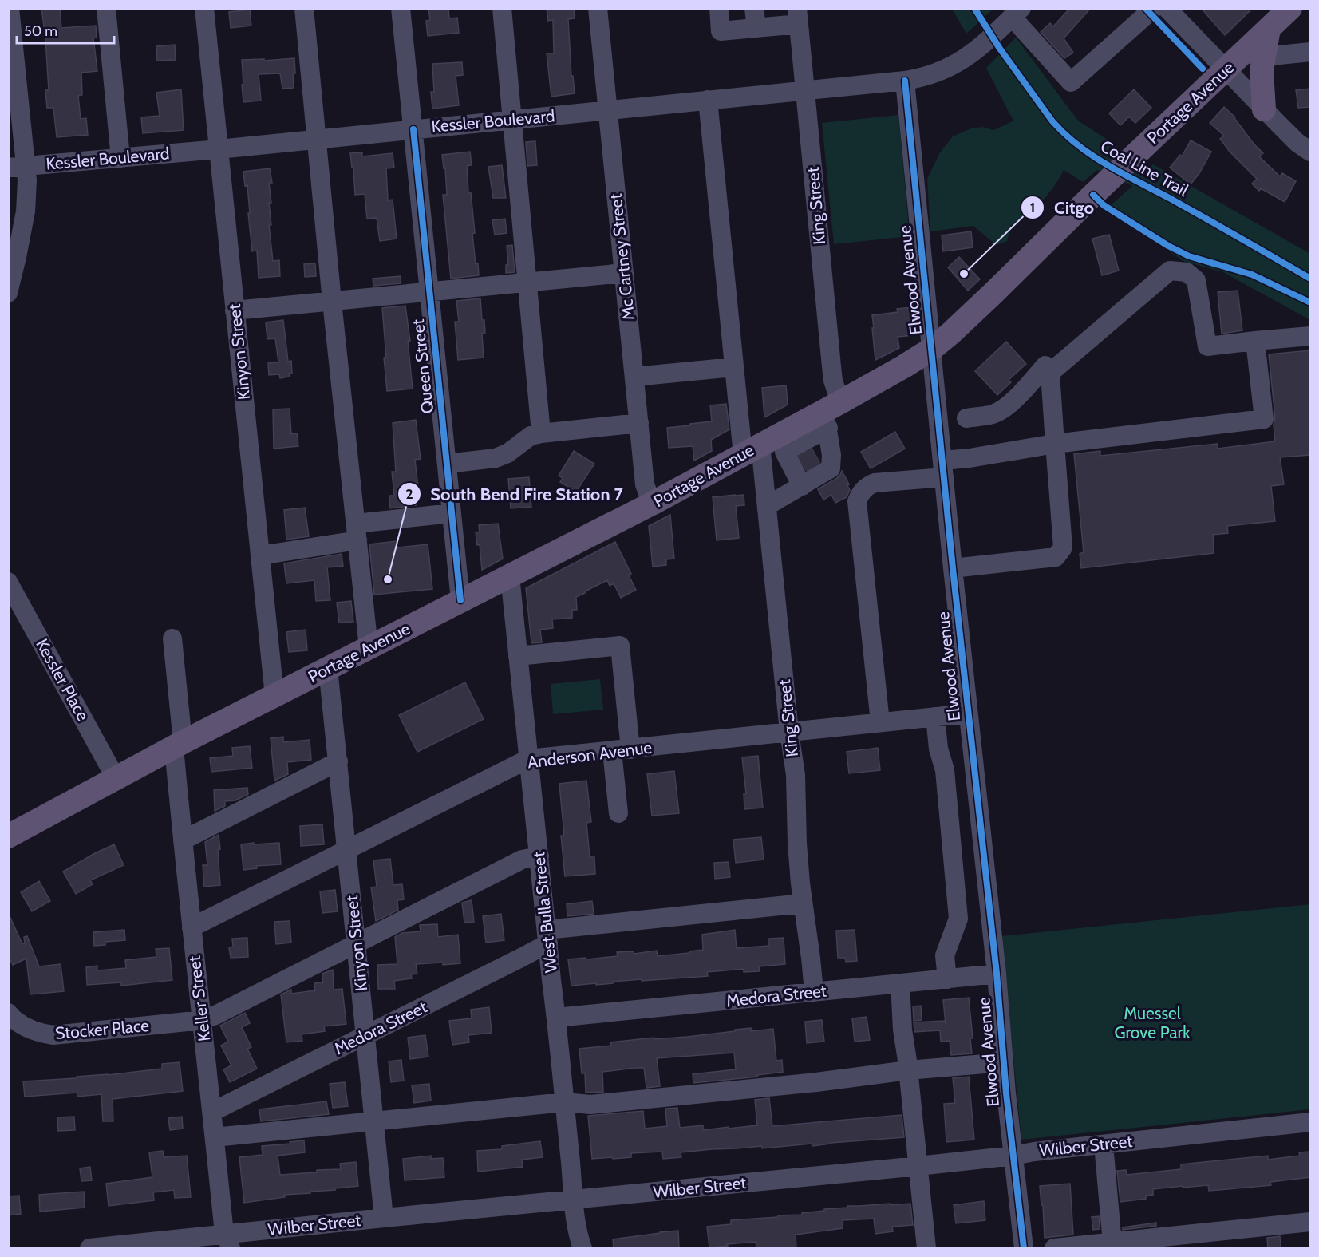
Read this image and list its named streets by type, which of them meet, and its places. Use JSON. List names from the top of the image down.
{
  "streets": {
    "main road": ["Portage Avenue"],
    "street": [
      "Kessler Boulevard",
      "King Street",
      "Mc Cartney Street",
      "Elwood Avenue",
      "Kinyon Street",
      "Queen Street",
      "Kessler Place",
      "Anderson Avenue",
      "West Bulla Street",
      "Medora Street",
      "Keller Street",
      "Stocker Place",
      "Wilber Street"
    ],
    "cycle path": ["Coal Line Trail"]
  },
  "crossings": [
    ["Portage Avenue", "King Street"],
    ["Portage Avenue", "Mc Cartney Street"],
    ["Portage Avenue", "Elwood Avenue"],
    ["Portage Avenue", "Kinyon Street"],
    ["Portage Avenue", "Queen Street"],
    ["Portage Avenue", "Kessler Place"],
    ["Portage Avenue", "West Bulla Street"],
    ["Portage Avenue", "Keller Street"],
    ["Kessler Boulevard", "King Street"],
    ["Kessler Boulevard", "Mc Cartney Street"],
    ["Kessler Boulevard", "Elwood Avenue"],
    ["Kessler Boulevard", "Kinyon Street"],
    ["Kessler Boulevard", "Queen Street"],
    ["King Street", "Anderson Avenue"],
    ["King Street", "Medora Street"],
    ["Elwood Avenue", "Anderson Avenue"],
    ["Elwood Avenue", "Medora Street"],
    ["Elwood Avenue", "Wilber Street"],
    ["Kinyon Street", "Anderson Avenue"],
    ["Kinyon Street", "Medora Street"],
    ["Kinyon Street", "Stocker Place"],
    ["Kinyon Street", "Wilber Street"],
    ["Anderson Avenue", "West Bulla Street"],
    ["Anderson Avenue", "Keller Street"],
    ["West Bulla Street", "Medora Street"],
    ["West Bulla Street", "Stocker Place"],
    ["West Bulla Street", "Wilber Street"],
    ["Medora Street", "Keller Street"],
    ["Keller Street", "Stocker Place"],
    ["Keller Street", "Wilber Street"]
  ],
  "parks": ["Muessel Grove Park"],
  "places": ["Citgo", "South Bend Fire Station 7"],
  "scale_bar": "50 m"
}
